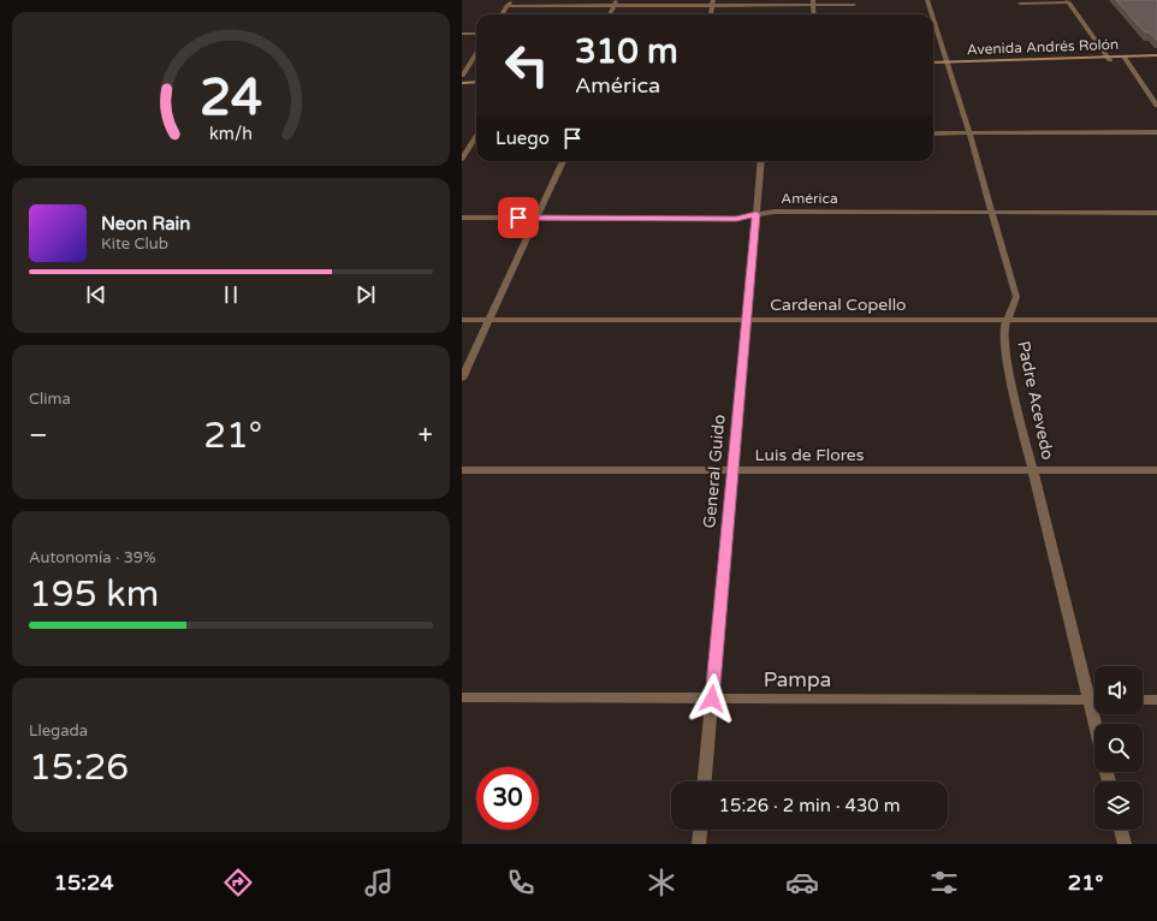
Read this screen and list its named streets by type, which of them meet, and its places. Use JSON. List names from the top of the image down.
{
  "streets": {
    "main road": ["Avenida Andrés Rolón"],
    "street": [
      "América",
      "Cardenal Copello",
      "Padre Acevedo",
      "Luis de Flores",
      "General Guido",
      "Pampa"
    ]
  },
  "crossings": [
    ["Avenida Andrés Rolón", "Padre Acevedo"],
    ["América", "Padre Acevedo"],
    ["América", "General Guido"],
    ["Cardenal Copello", "Padre Acevedo"],
    ["Cardenal Copello", "General Guido"],
    ["Padre Acevedo", "Luis de Flores"],
    ["Padre Acevedo", "Pampa"],
    ["Luis de Flores", "General Guido"],
    ["General Guido", "Pampa"]
  ],
  "page": {
    "turn": ["310 m", "América"],
    "then": "Luego",
    "song": ["Neon Rain", "Kite Club"],
    "tile": [
      "Clima",
      ["Autonomía · 39%", "195 km"],
      ["Llegada", "15:26"]
    ],
    "heat": ["−", "21°", "+"],
    "limit": "30",
    "trip": "15:26 · 2 min · 430 m",
    "tabs": ["15:24", "21°"],
    "gauge": ["24", "km/h"]
  }
}
